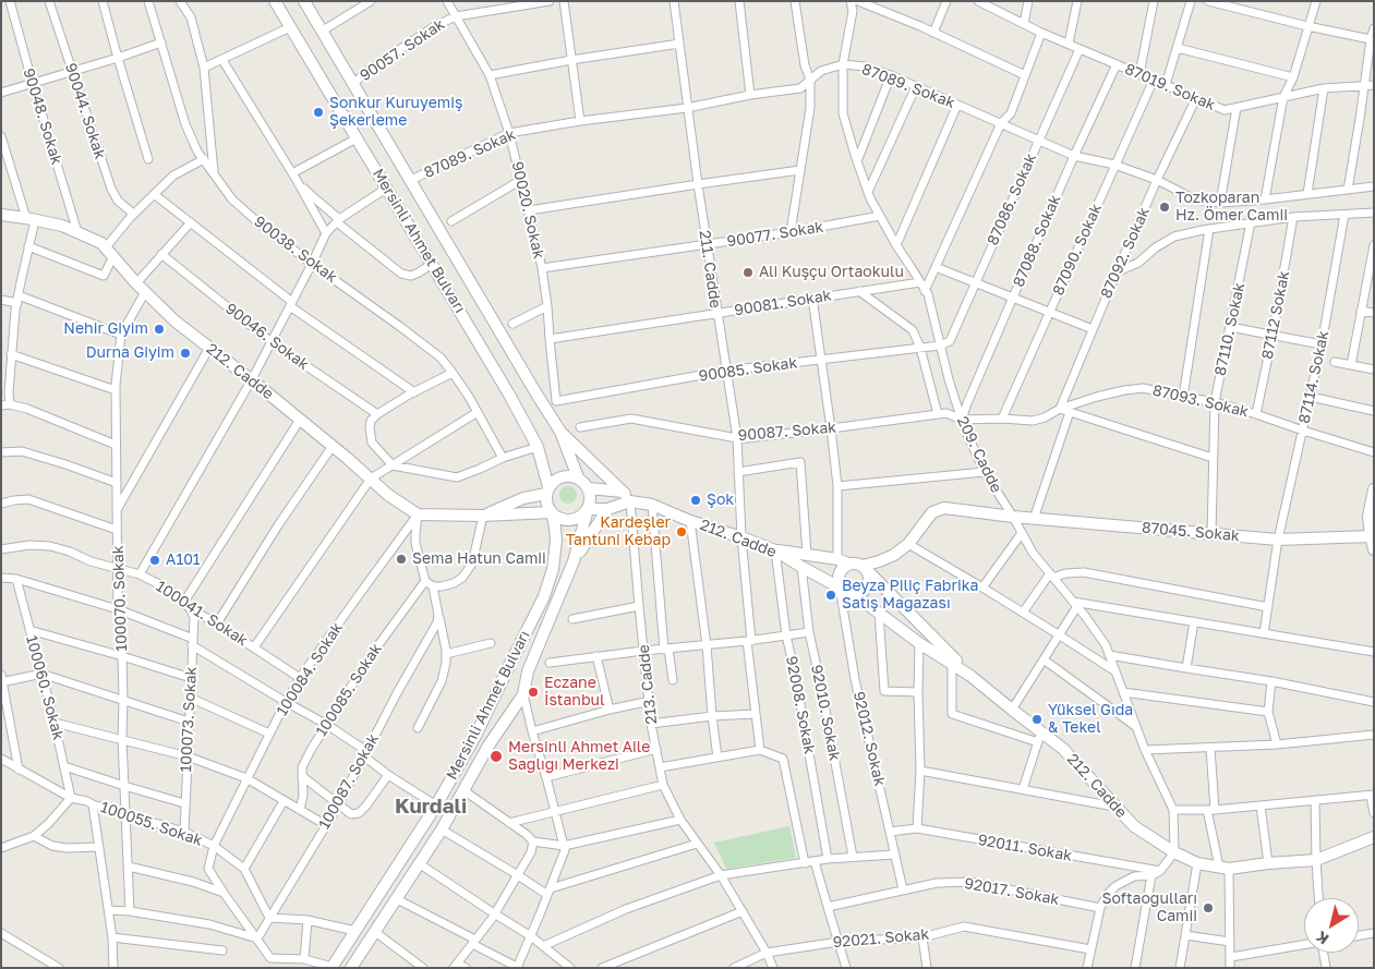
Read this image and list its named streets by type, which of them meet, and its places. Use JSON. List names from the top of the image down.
{
  "streets": {
    "main road": ["Mersinli Ahmet Bulvarı", "212. Cadde", "87045. Sokak"],
    "street": [
      "90057. Sokak",
      "87089. Sokak",
      "87019. Sokak",
      "90044. Sokak",
      "90048. Sokak",
      "87086. Sokak",
      "90020. Sokak",
      "90077. Sokak",
      "87088. Sokak",
      "90038. Sokak",
      "87090. Sokak",
      "87092. Sokak",
      "211. Cadde",
      "90081. Sokak",
      "87112 Sokak",
      "87110. Sokak",
      "90046. Sokak",
      "90085. Sokak",
      "87114. Sokak",
      "87093. Sokak",
      "90087. Sokak",
      "209. Cadde",
      "100070. Sokak",
      "100041. Sokak",
      "100084. Sokak",
      "213. Cadde",
      "100060. Sokak",
      "100085. Sokak",
      "92008. Sokak",
      "92010. Sokak",
      "100073. Sokak",
      "92012. Sokak",
      "100087. Sokak",
      "100055. Sokak",
      "92011. Sokak",
      "92017. Sokak",
      "92021. Sokak"
    ]
  },
  "crossings": [
    ["90057. Sokak", "90020. Sokak"],
    ["90057. Sokak", "Mersinli Ahmet Bulvarı"],
    ["87089. Sokak", "87086. Sokak"],
    ["87089. Sokak", "90020. Sokak"],
    ["87089. Sokak", "Mersinli Ahmet Bulvarı"],
    ["87089. Sokak", "87088. Sokak"],
    ["87089. Sokak", "87090. Sokak"],
    ["87089. Sokak", "87092. Sokak"],
    ["87089. Sokak", "211. Cadde"],
    ["87089. Sokak", "209. Cadde"],
    ["87019. Sokak", "87086. Sokak"],
    ["87019. Sokak", "87088. Sokak"],
    ["87019. Sokak", "87090. Sokak"],
    ["87019. Sokak", "87092. Sokak"],
    ["90048. Sokak", "212. Cadde"],
    ["87086. Sokak", "90085. Sokak"],
    ["87086. Sokak", "209. Cadde"],
    ["90020. Sokak", "90077. Sokak"],
    ["90020. Sokak", "90081. Sokak"],
    ["90020. Sokak", "90085. Sokak"],
    ["90077. Sokak", "211. Cadde"],
    ["90077. Sokak", "209. Cadde"],
    ["Mersinli Ahmet Bulvarı", "100084. Sokak"],
    ["87088. Sokak", "87093. Sokak"],
    ["87088. Sokak", "90087. Sokak"],
    ["87088. Sokak", "209. Cadde"],
    ["87090. Sokak", "87093. Sokak"],
    ["87092. Sokak", "87093. Sokak"],
    ["211. Cadde", "90081. Sokak"],
    ["211. Cadde", "90085. Sokak"],
    ["211. Cadde", "212. Cadde"],
    ["211. Cadde", "90087. Sokak"],
    ["90081. Sokak", "209. Cadde"],
    ["87112 Sokak", "87093. Sokak"],
    ["87110. Sokak", "87093. Sokak"],
    ["87110. Sokak", "87045. Sokak"],
    ["90085. Sokak", "209. Cadde"],
    ["212. Cadde", "209. Cadde"],
    ["212. Cadde", "87045. Sokak"],
    ["212. Cadde", "100070. Sokak"],
    ["212. Cadde", "100084. Sokak"],
    ["212. Cadde", "213. Cadde"],
    ["212. Cadde", "92008. Sokak"],
    ["212. Cadde", "92010. Sokak"],
    ["212. Cadde", "92012. Sokak"],
    ["87114. Sokak", "87093. Sokak"],
    ["87114. Sokak", "87045. Sokak"],
    ["87093. Sokak", "90087. Sokak"],
    ["87093. Sokak", "209. Cadde"],
    ["90087. Sokak", "209. Cadde"],
    ["209. Cadde", "87045. Sokak"],
    ["87045. Sokak", "92012. Sokak"],
    ["100070. Sokak", "100041. Sokak"],
    ["100070. Sokak", "100055. Sokak"],
    ["100041. Sokak", "100084. Sokak"],
    ["100041. Sokak", "100073. Sokak"],
    ["100084. Sokak", "100087. Sokak"],
    ["100084. Sokak", "100055. Sokak"],
    ["213. Cadde", "92021. Sokak"],
    ["100060. Sokak", "100055. Sokak"],
    ["100073. Sokak", "100055. Sokak"],
    ["92012. Sokak", "92011. Sokak"],
    ["92012. Sokak", "92017. Sokak"],
    ["100087. Sokak", "100055. Sokak"]
  ],
  "districts": ["Kurdali"],
  "places": [
    "Sonkur Kuruyemiş Şekerleme",
    "Tozkoparan Hz. Ömer Camii",
    "Ali Kuşçu Ortaokulu",
    "Nehir Giyim",
    "Durna Giyim",
    "Şok",
    "Kardeşler Tantuni Kebap",
    "Sema Hatun Camii",
    "A101",
    "Beyza Piliç Fabrika Satış Mağazası",
    "Eczane İstanbul",
    "Yüksel Gıda & Tekel",
    "Mersinli Ahmet Aile Sağlığı Merkezi",
    "Softaoğulları Camii"
  ],
  "north": "bottom left"
}
